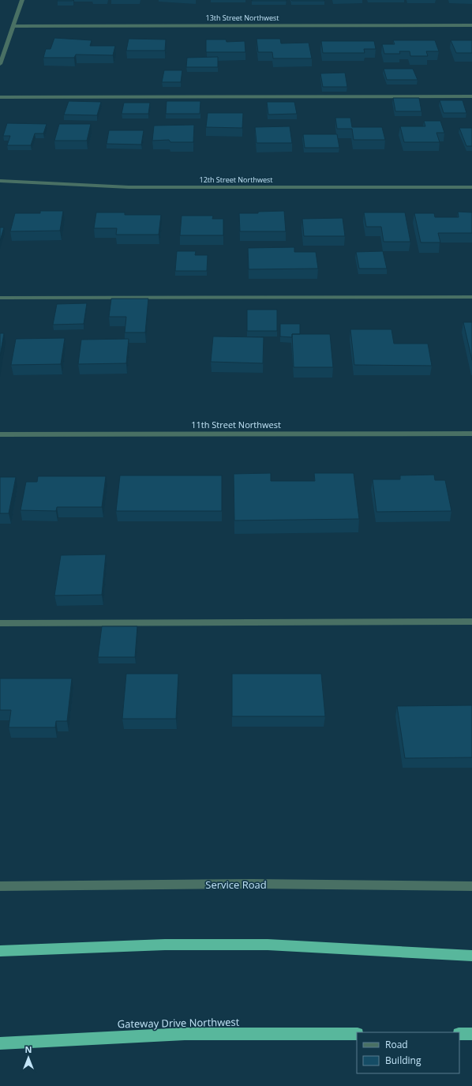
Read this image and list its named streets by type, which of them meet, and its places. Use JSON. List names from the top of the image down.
{
  "streets": {
    "highway": ["Gateway Drive Northwest"],
    "street": [
      "13th Street Northwest",
      "12th Street Northwest",
      "11th Street Northwest",
      "Service Road"
    ]
  },
  "legend": ["Road", "Building"],
  "north": "top"
}
